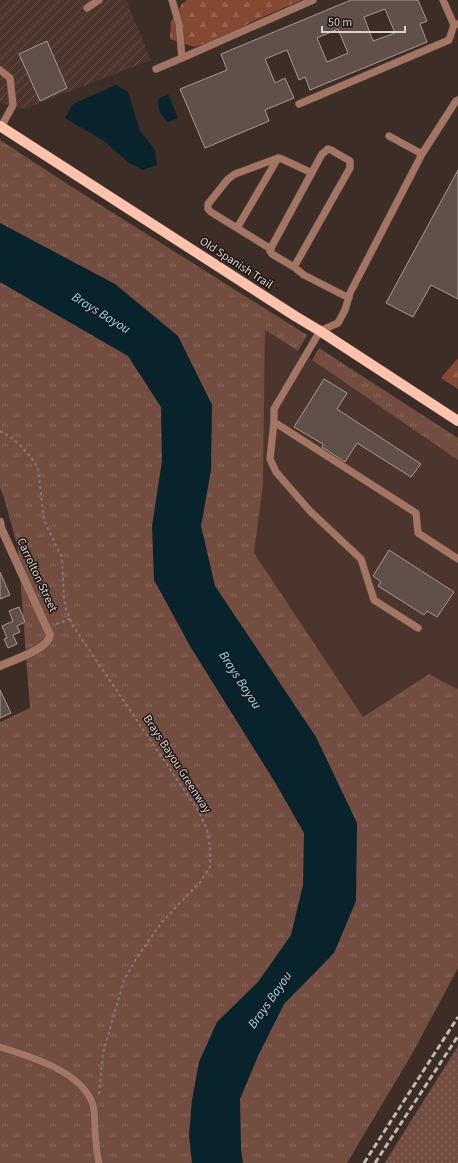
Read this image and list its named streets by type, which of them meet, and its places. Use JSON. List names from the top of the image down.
{
  "streets": {
    "main road": ["Old Spanish Trail"],
    "street": ["Carrolton Street"],
    "path": ["Brays Bayou Greenway"]
  },
  "water": ["Brays Bayou"],
  "scale_bar": "50 m"
}
